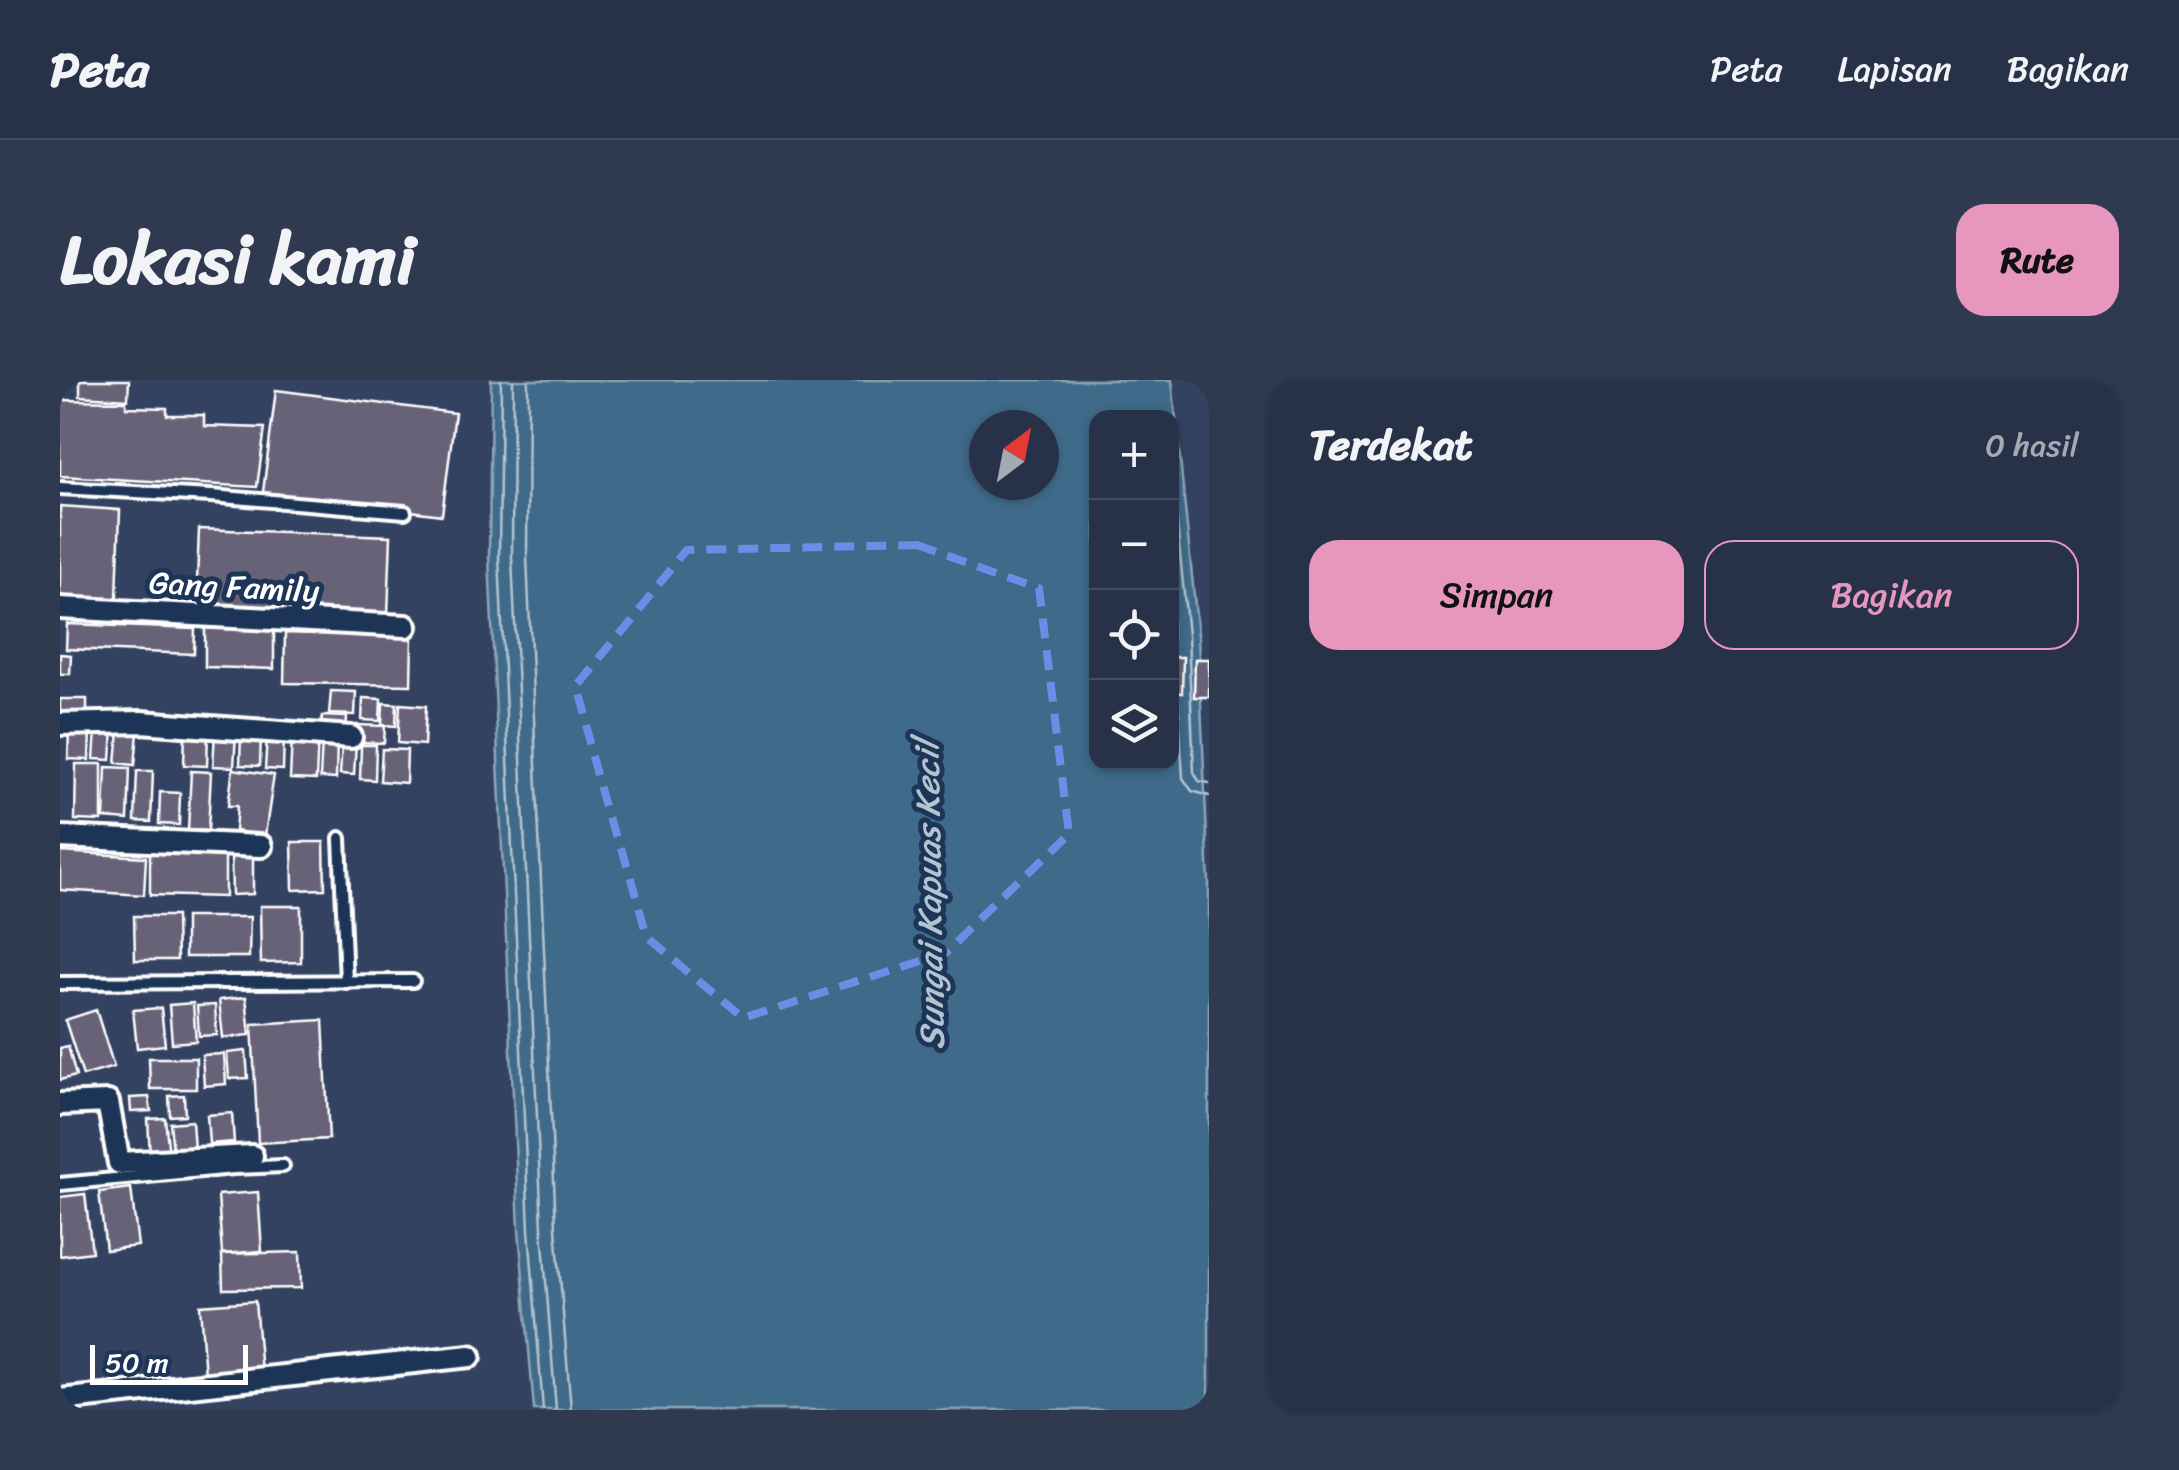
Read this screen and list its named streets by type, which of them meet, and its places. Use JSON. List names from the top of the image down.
{
  "streets": {
    "street": ["Gang Family"]
  },
  "water": ["Sungai Kapuas Kecil"],
  "scale_bar": "50 m",
  "north": "top right",
  "page": {
    "header": "Peta",
    "nav": ["Peta", "Lapisan", "Bagikan"],
    "title": "Lokasi kami",
    "buttons": [
      "Rute",
      ["Simpan", "Bagikan"]
    ],
    "heading": ["Terdekat", "0 hasil"],
    "map_buttons": ["+", "−"],
    "scale": "50 m"
  }
}
